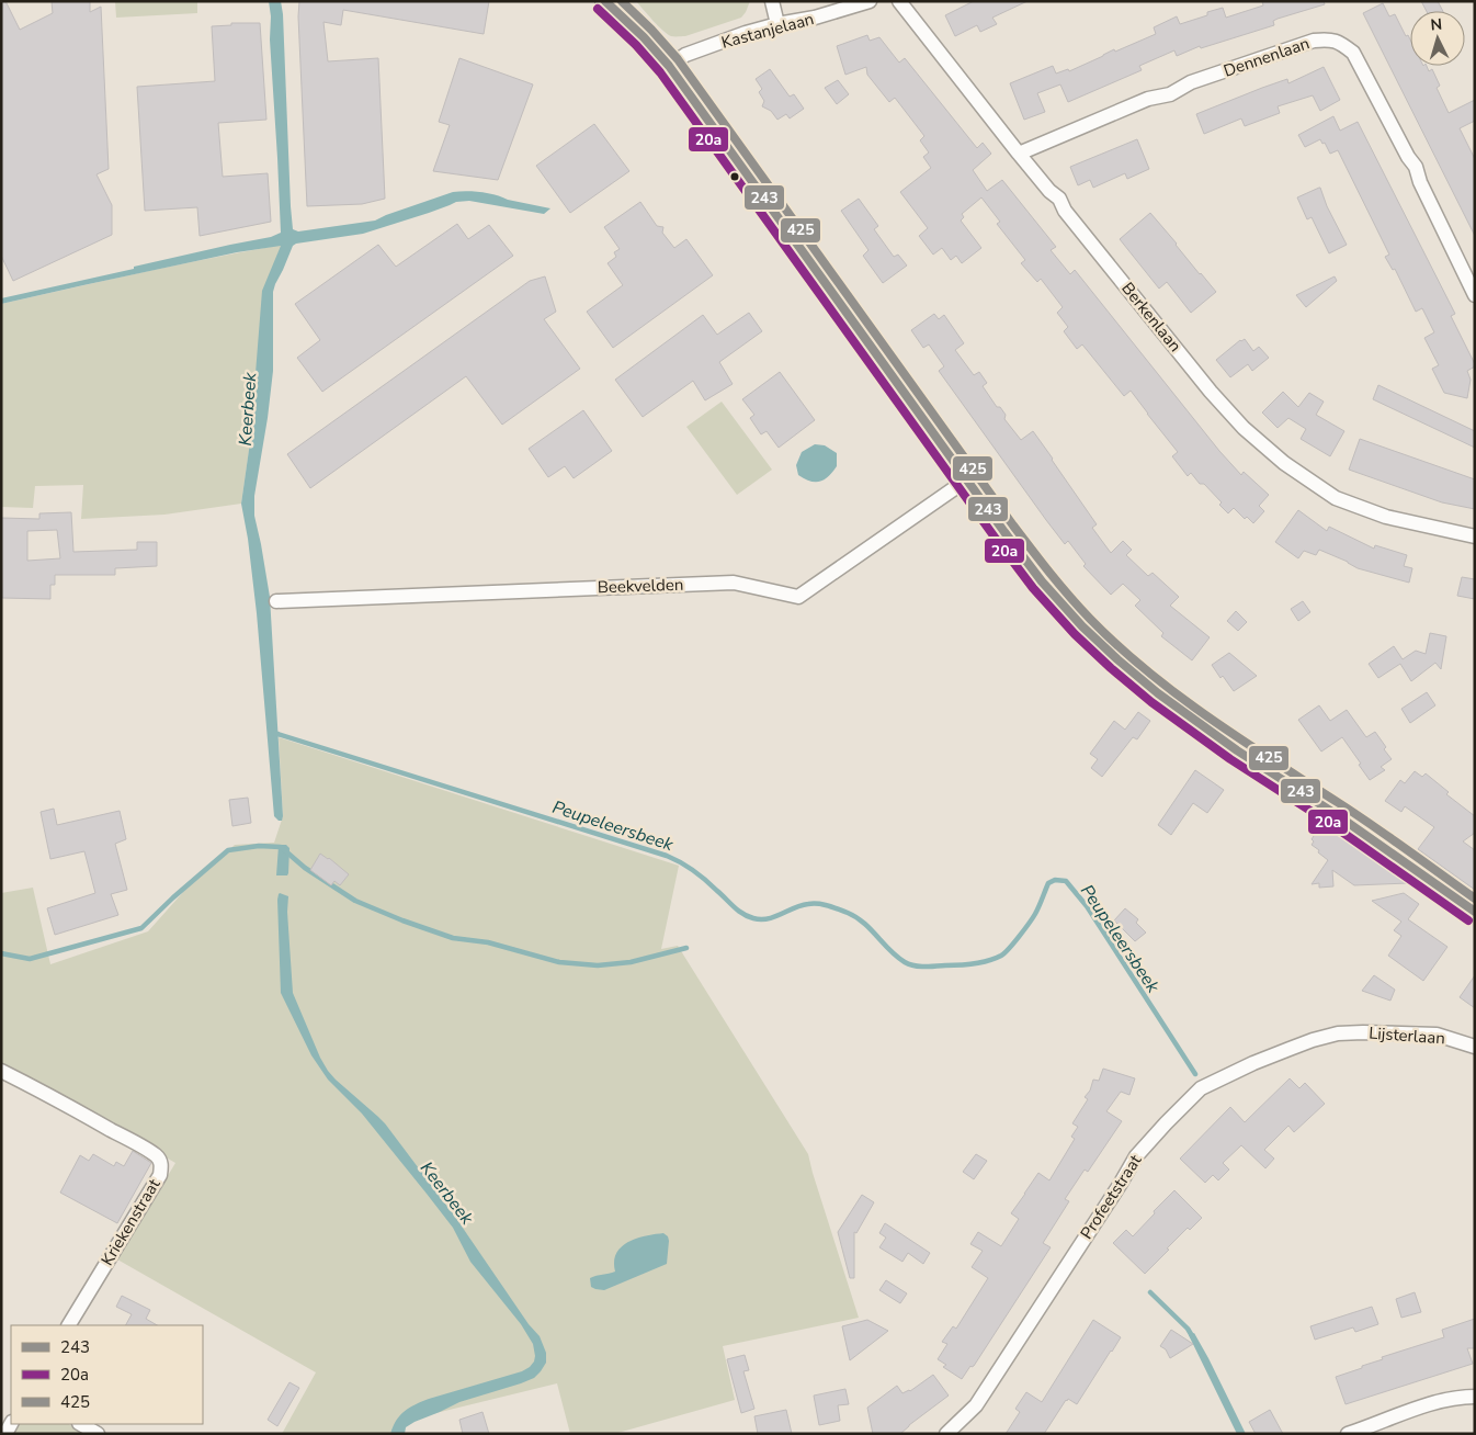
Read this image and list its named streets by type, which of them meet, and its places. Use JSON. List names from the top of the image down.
{
  "streets": {
    "street": [
      "Kastanjelaan",
      "Dennenlaan",
      "Berkenlaan",
      "Beekvelden",
      "Lijsterlaan",
      "Profeetstraat",
      "Kriekenstraat"
    ]
  },
  "crossings": [
    ["Dennenlaan", "Berkenlaan"],
    ["Lijsterlaan", "Profeetstraat"]
  ],
  "water": ["Keerbeek", "Peupeleersbeek"],
  "lines": ["transit line 243", "transit line 425", "transit line 20a"],
  "legend": ["243", "20a", "425"],
  "north": "top"
}
